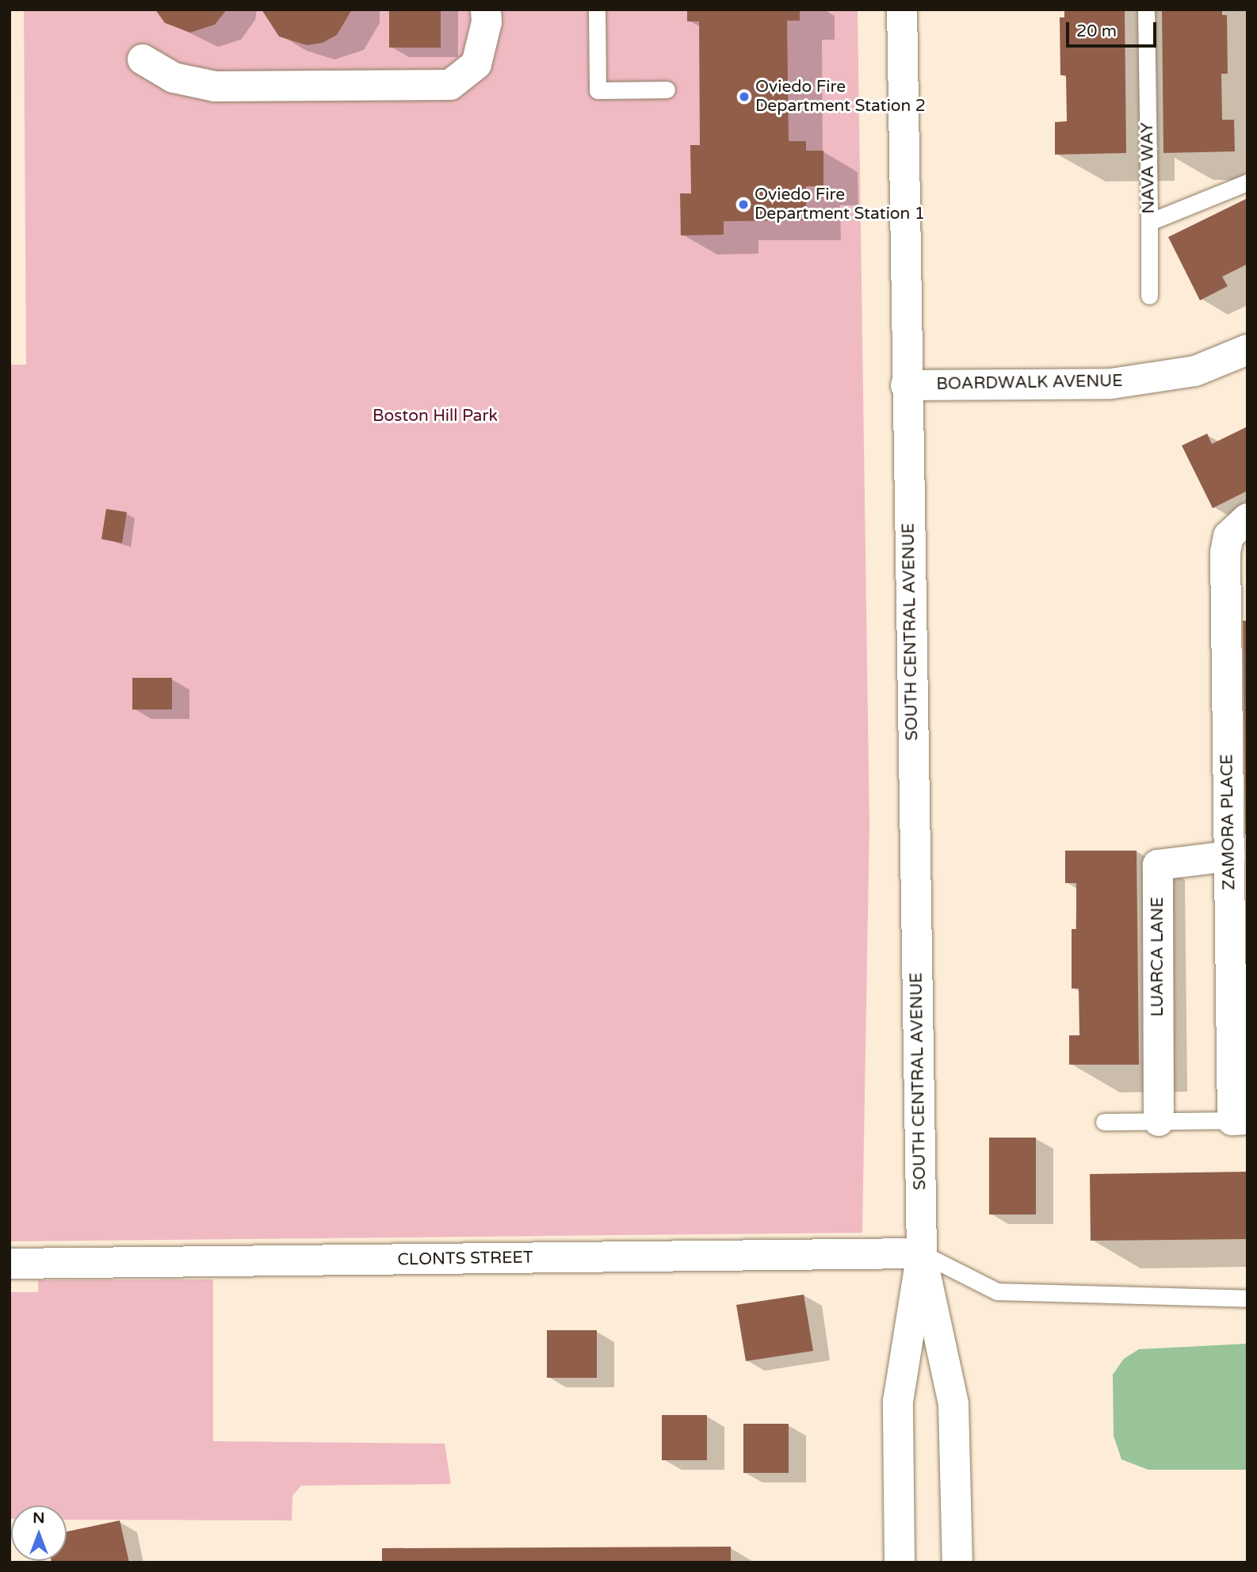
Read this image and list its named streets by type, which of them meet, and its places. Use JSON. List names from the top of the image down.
{
  "streets": {
    "street": [
      "BOARDWALK AVENUE",
      "SOUTH CENTRAL AVENUE",
      "ZAMORA PLACE",
      "LUARCA LANE",
      "CLONTS STREET"
    ],
    "lane": ["NAVA WAY"]
  },
  "crossings": [
    ["BOARDWALK AVENUE", "SOUTH CENTRAL AVENUE"],
    ["SOUTH CENTRAL AVENUE", "CLONTS STREET"],
    ["ZAMORA PLACE", "LUARCA LANE"]
  ],
  "parks": ["Boston Hill Park"],
  "places": ["Oviedo Fire Department Station 2", "Oviedo Fire Department Station 1"],
  "scale_bar": "20 m",
  "north": "top"
}
